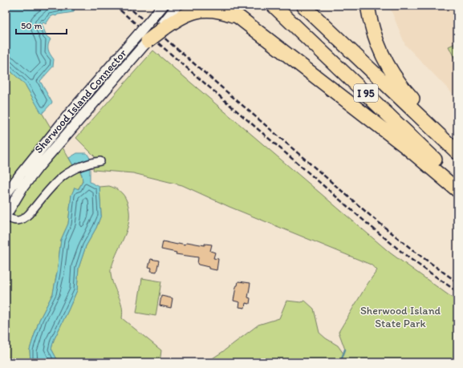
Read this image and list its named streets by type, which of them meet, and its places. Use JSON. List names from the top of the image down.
{
  "streets": {
    "highway": ["I 95"],
    "street": ["Sherwood Island Connector"]
  },
  "parks": ["Sherwood Island State Park"],
  "scale_bar": "50 m"
}
